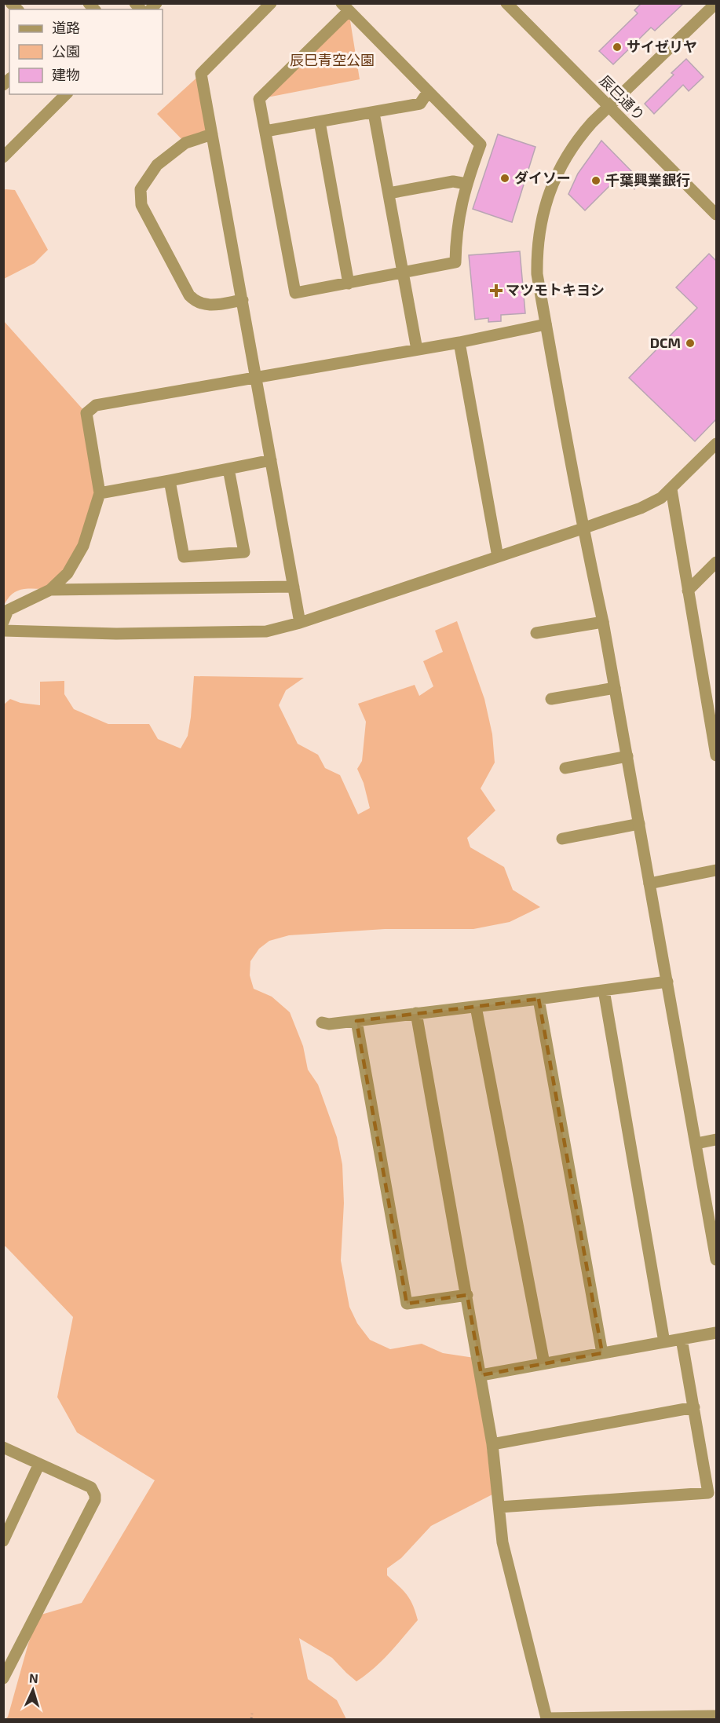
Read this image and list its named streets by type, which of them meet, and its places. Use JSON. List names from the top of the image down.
{
  "streets": {
    "street": ["辰巳通り"]
  },
  "parks": ["辰巳青空公園"],
  "places": {
    "other": [
      "サイゼリヤ",
      "ダイソー",
      "千葉興業銀行",
      "DCM"
    ],
    "health": ["マツモトキヨシ"]
  },
  "legend": ["道路", "公園", "建物"],
  "north": "top"
}
